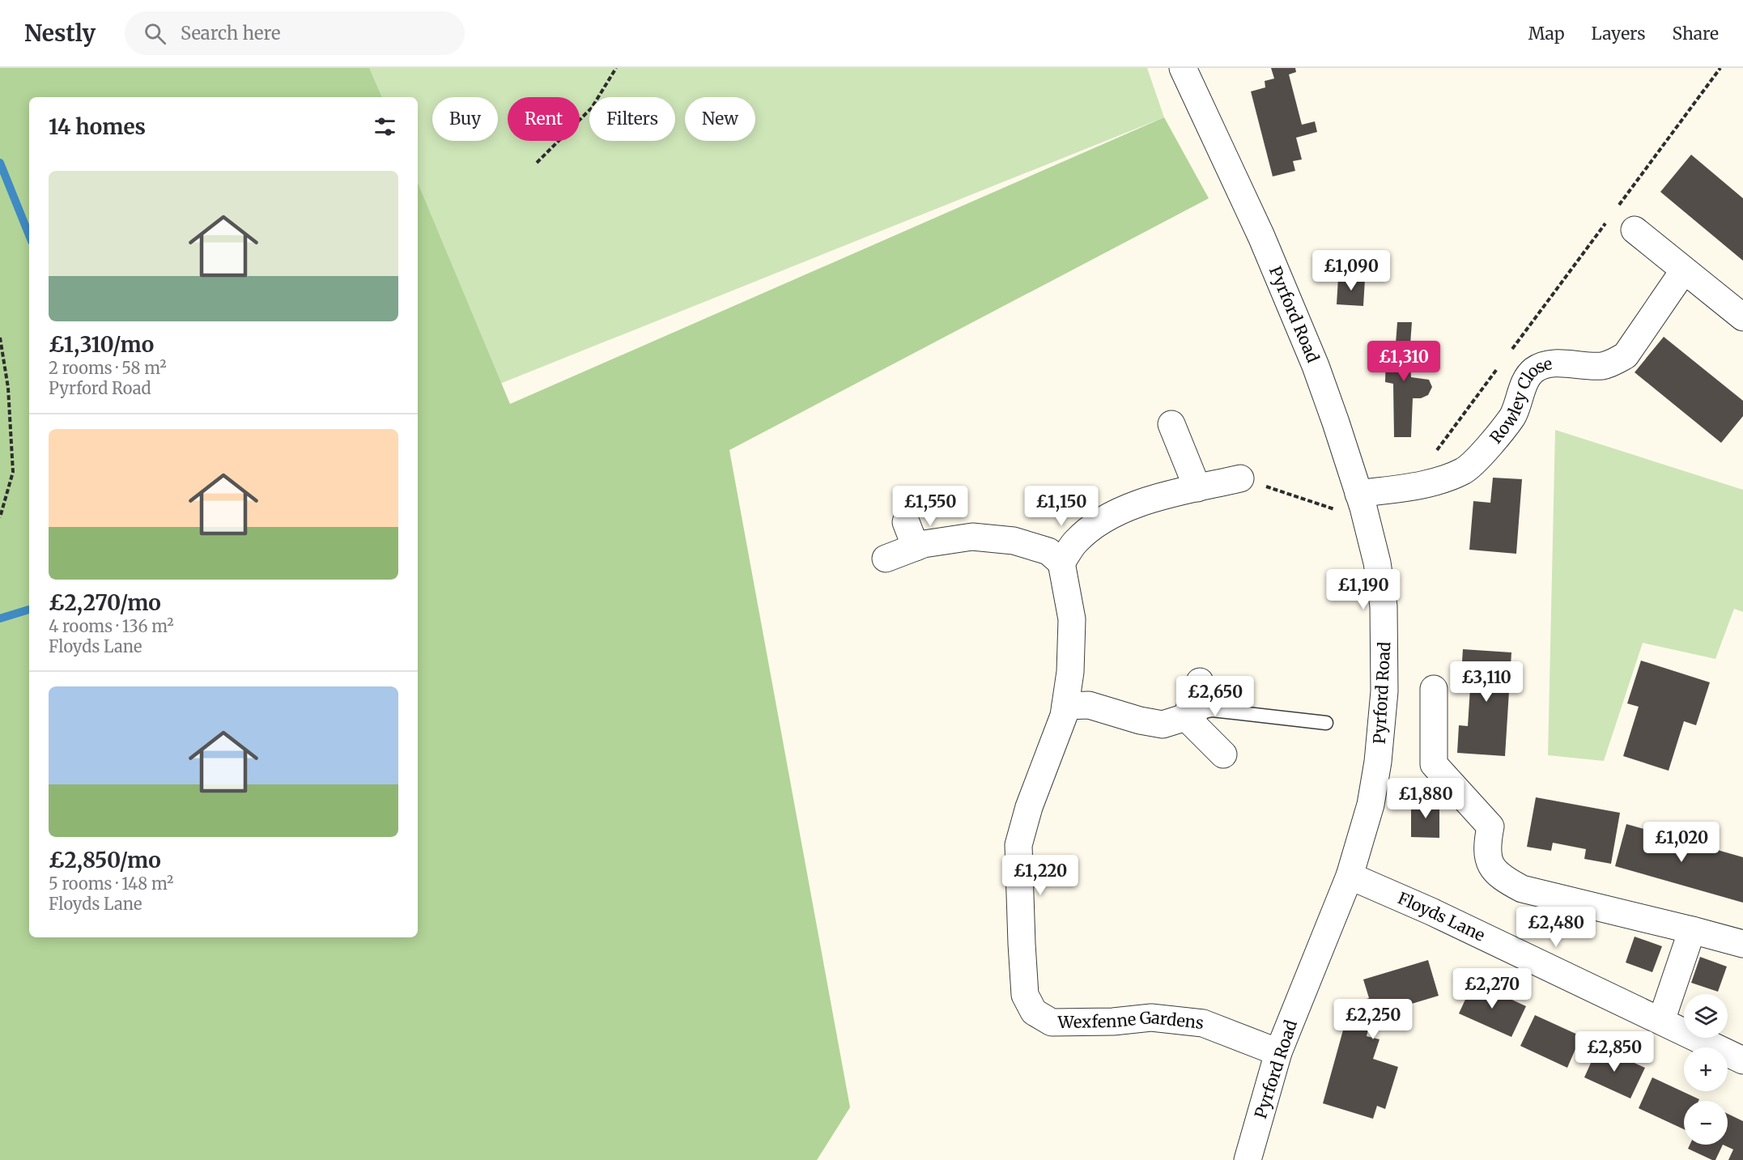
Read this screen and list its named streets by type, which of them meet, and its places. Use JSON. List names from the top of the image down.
{
  "streets": {
    "street": [
      "Pyrford Road",
      "Rowley Close",
      "Floyds Lane",
      "Wexfenne Gardens"
    ]
  },
  "crossings": [
    ["Pyrford Road", "Rowley Close"],
    ["Pyrford Road", "Floyds Lane"],
    ["Pyrford Road", "Wexfenne Gardens"]
  ],
  "page": {
    "header": "Nestly",
    "search": "Search here",
    "nav": ["Map", "Layers", "Share"],
    "chip": [
      "Buy",
      "Rent",
      "Filters",
      "New"
    ],
    "heading": "14 homes",
    "list": [
      {
        "name": "£1,310/mo",
        "note": "2 rooms · 58 m² · Pyrford Road"
      },
      {
        "name": "£2,270/mo",
        "note": "4 rooms · 136 m² · Floyds Lane"
      },
      {
        "name": "£2,850/mo",
        "note": "5 rooms · 148 m² · Floyds Lane"
      }
    ],
    "price": [
      "£1,090",
      "£1,310",
      "£1,550",
      "£1,150",
      "£1,190",
      "£3,110",
      "£2,650",
      "£1,880",
      "£1,020",
      "£1,220",
      "£2,480",
      "£2,270",
      "£2,250",
      "£2,850"
    ],
    "map_buttons": ["+", "−"]
  }
}
